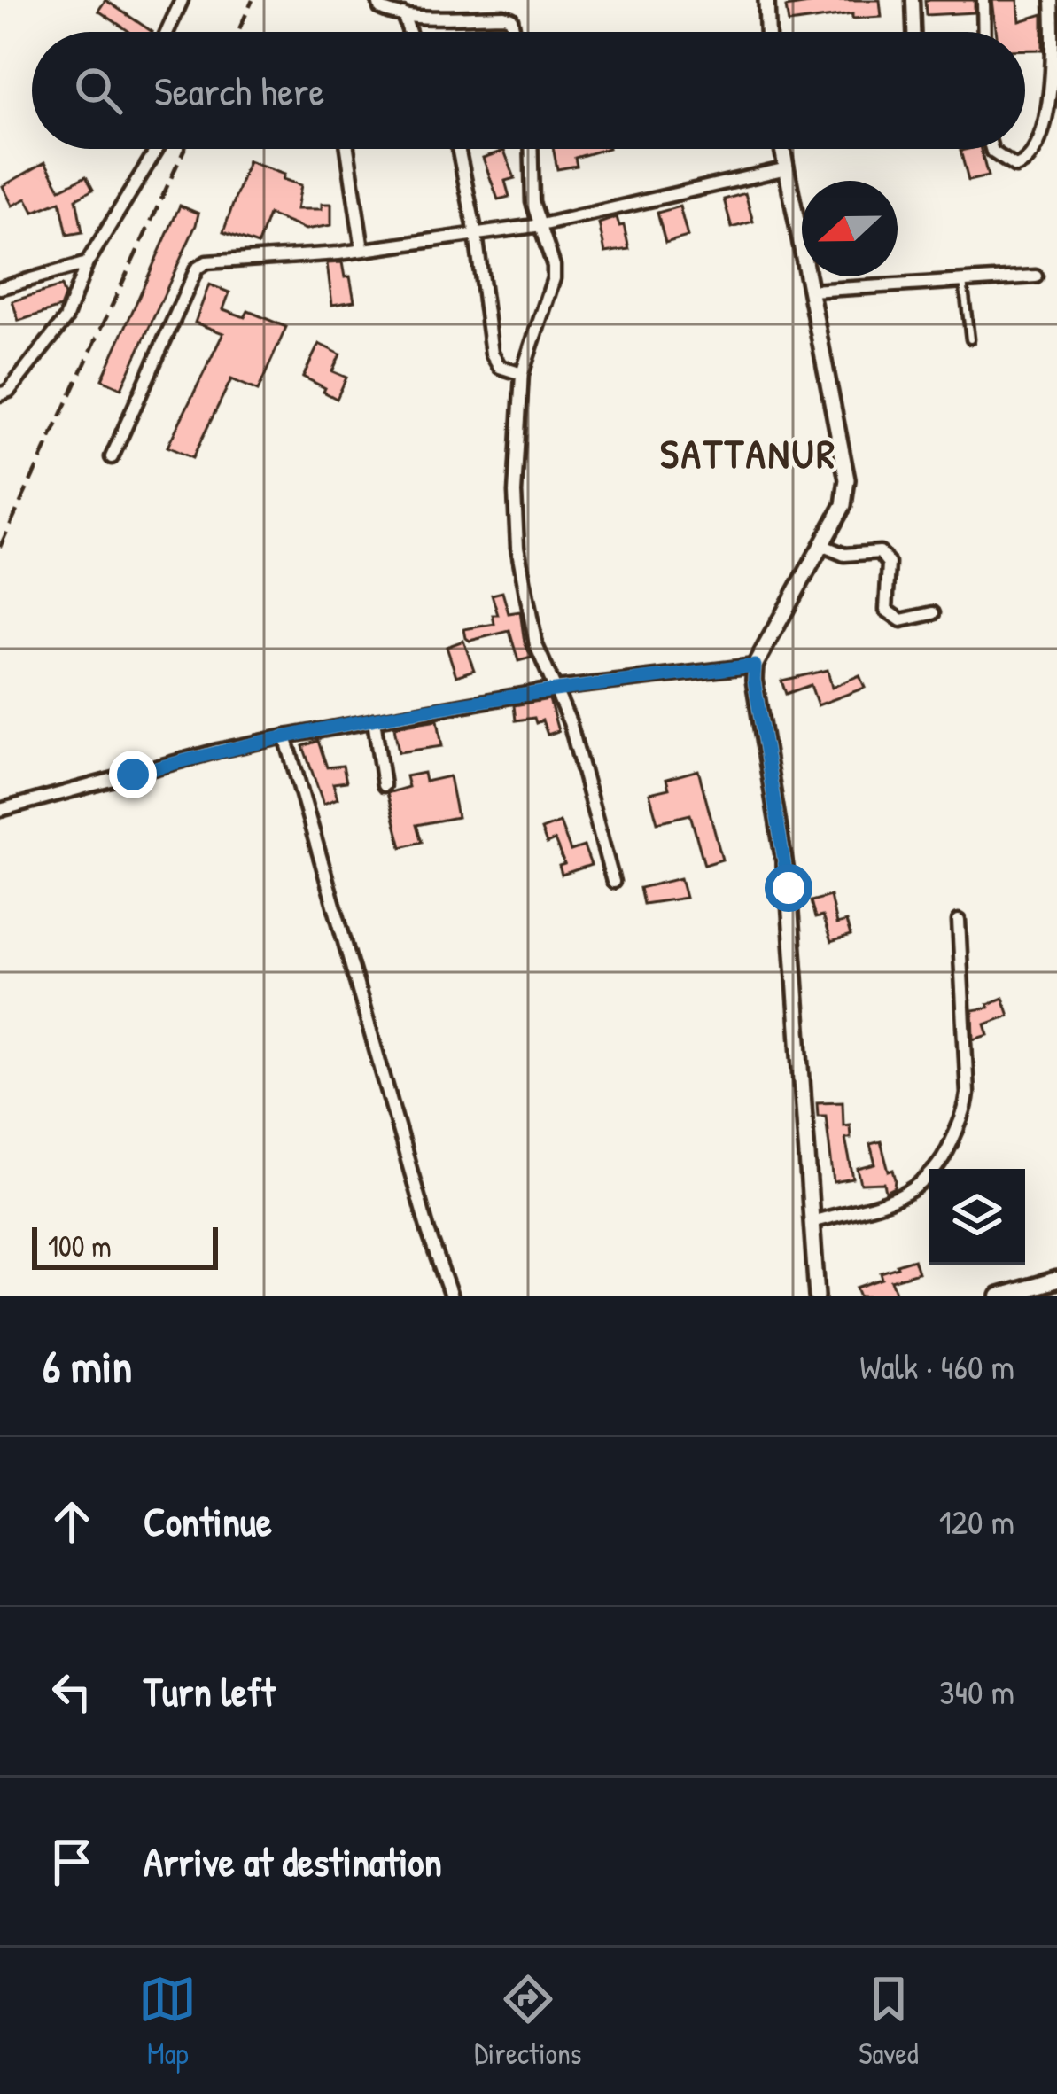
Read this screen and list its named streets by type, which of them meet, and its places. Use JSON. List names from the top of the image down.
{
  "districts": ["SATTANUR"],
  "scale_bar": "100 m",
  "north": "left",
  "page": {
    "search": "Search here",
    "scale": "100 m",
    "heading": ["6 min", "Walk · 460 m"],
    "list": [
      ["Continue", "120 m"],
      ["Turn left", "340 m"],
      "Arrive at destination"
    ],
    "nav": ["Map", "Directions", "Saved"]
  }
}
